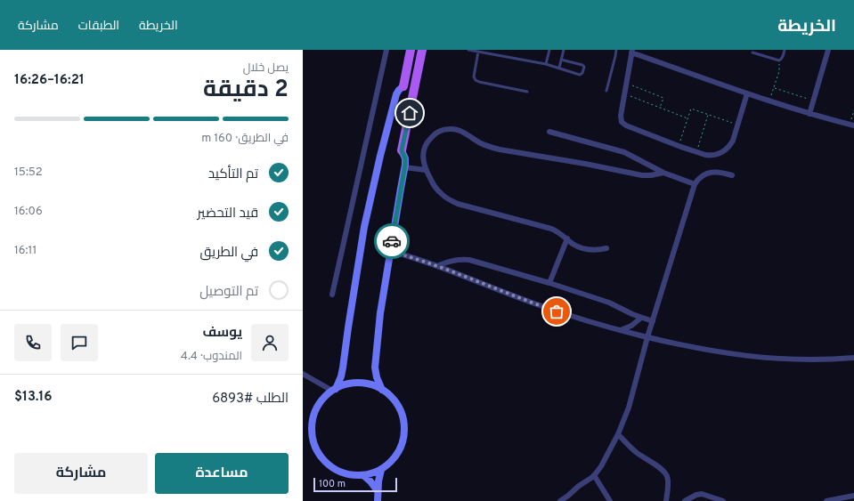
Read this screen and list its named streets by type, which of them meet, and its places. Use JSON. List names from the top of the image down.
{
  "scale_bar": "100 m",
  "page": {
    "header": "الخريطة",
    "nav": ["الخريطة", "الطبقات", "مشاركة"],
    "heading": ["2 دقيقة", "يصل خلال", "16:21–16:26"],
    "panel": [
      "يوسف",
      "المندوب · 4.4",
      "الطلب #6893",
      "$13.16"
    ],
    "bar": "في الطريق · 160 m",
    "list": [
      ["تم التأكيد", "15:52"],
      ["قيد التحضير", "16:06"],
      ["في الطريق", "16:11"],
      "تم التوصيل"
    ],
    "buttons": ["مساعدة", "مشاركة"],
    "scale": "100 m"
  }
}
